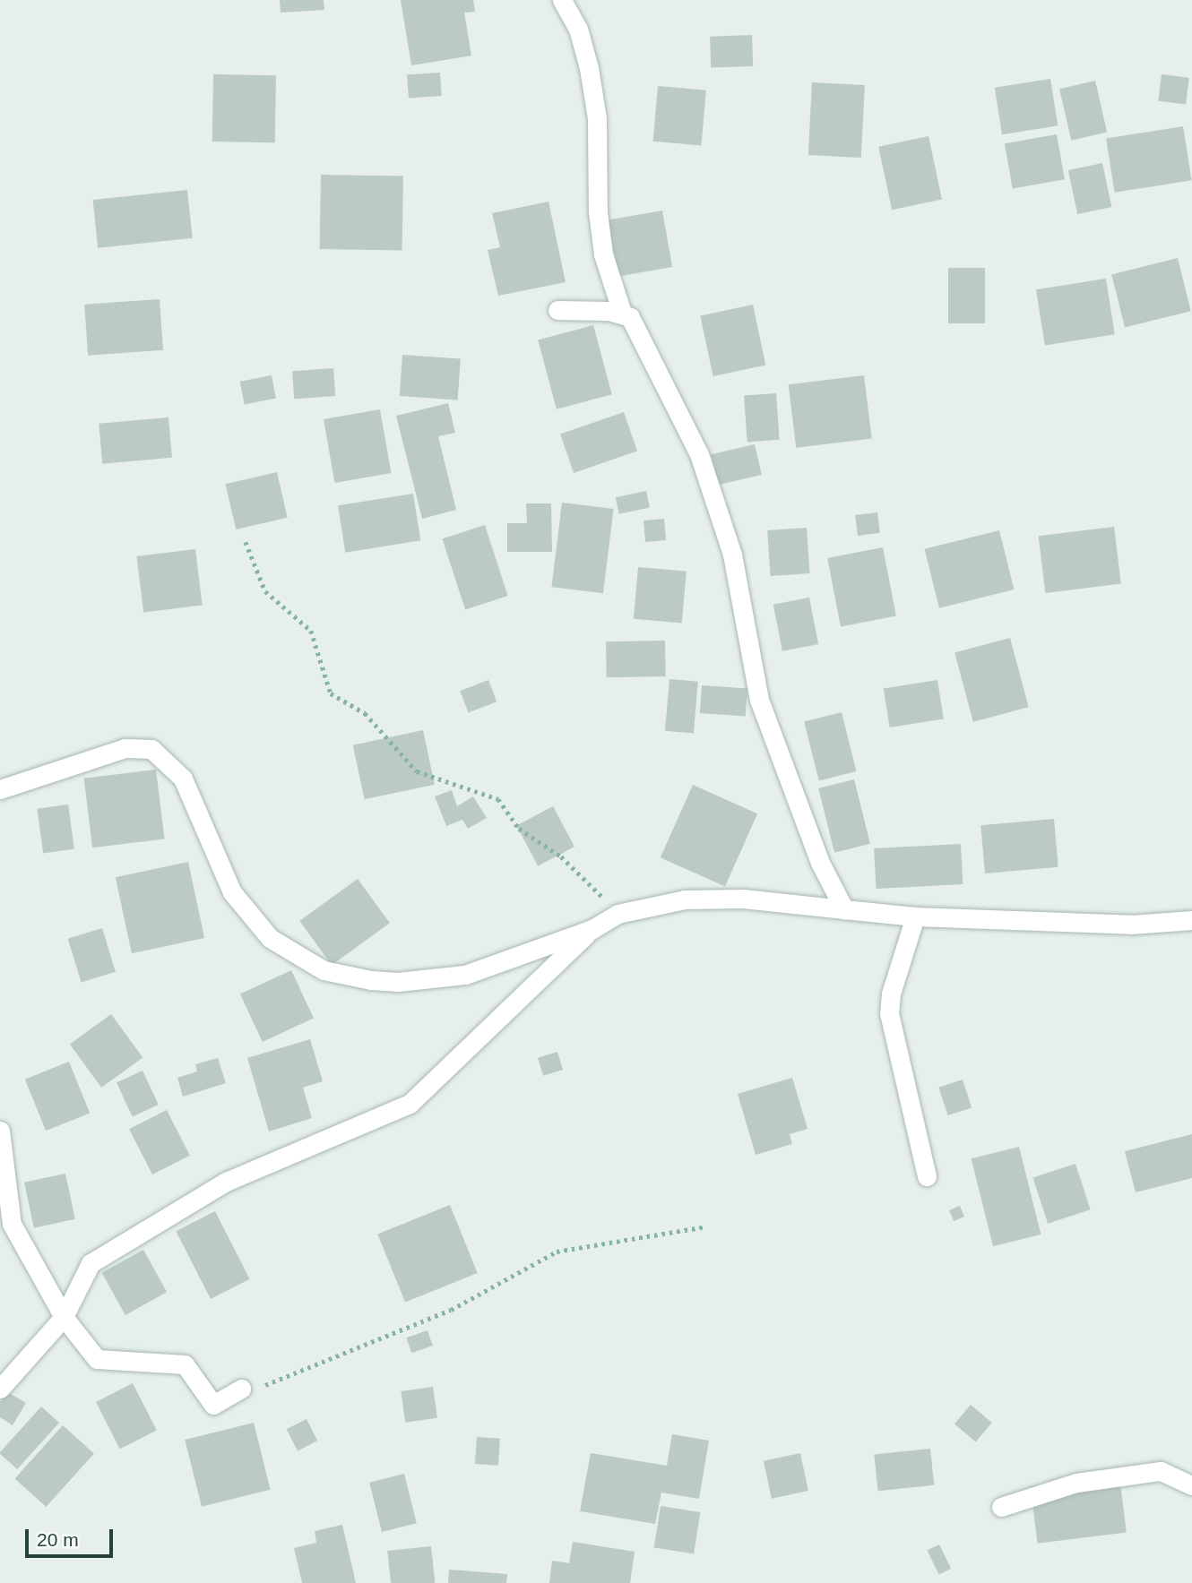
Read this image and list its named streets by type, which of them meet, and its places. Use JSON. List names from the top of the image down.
{
  "scale_bar": "20 m"
}
